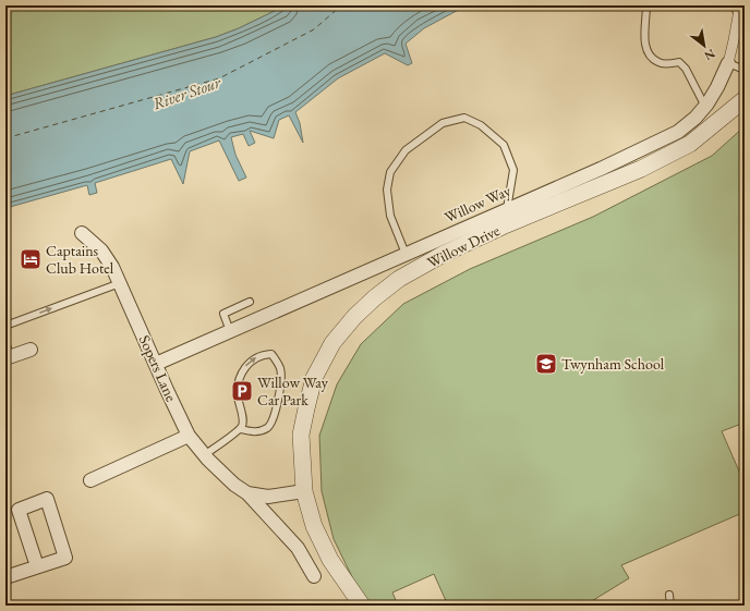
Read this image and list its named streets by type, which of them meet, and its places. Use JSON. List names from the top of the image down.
{
  "streets": {
    "street": ["Willow Way", "Willow Drive", "Sopers Lane"]
  },
  "crossings": [
    ["Willow Way", "Sopers Lane"],
    ["Willow Drive", "Sopers Lane"]
  ],
  "water": ["River Stour"],
  "places": {
    "hotel": ["Captains Club Hotel"],
    "school or university": ["Twynham School"],
    "parking": ["Willow Way Car Park"]
  },
  "north": "bottom right"
}
